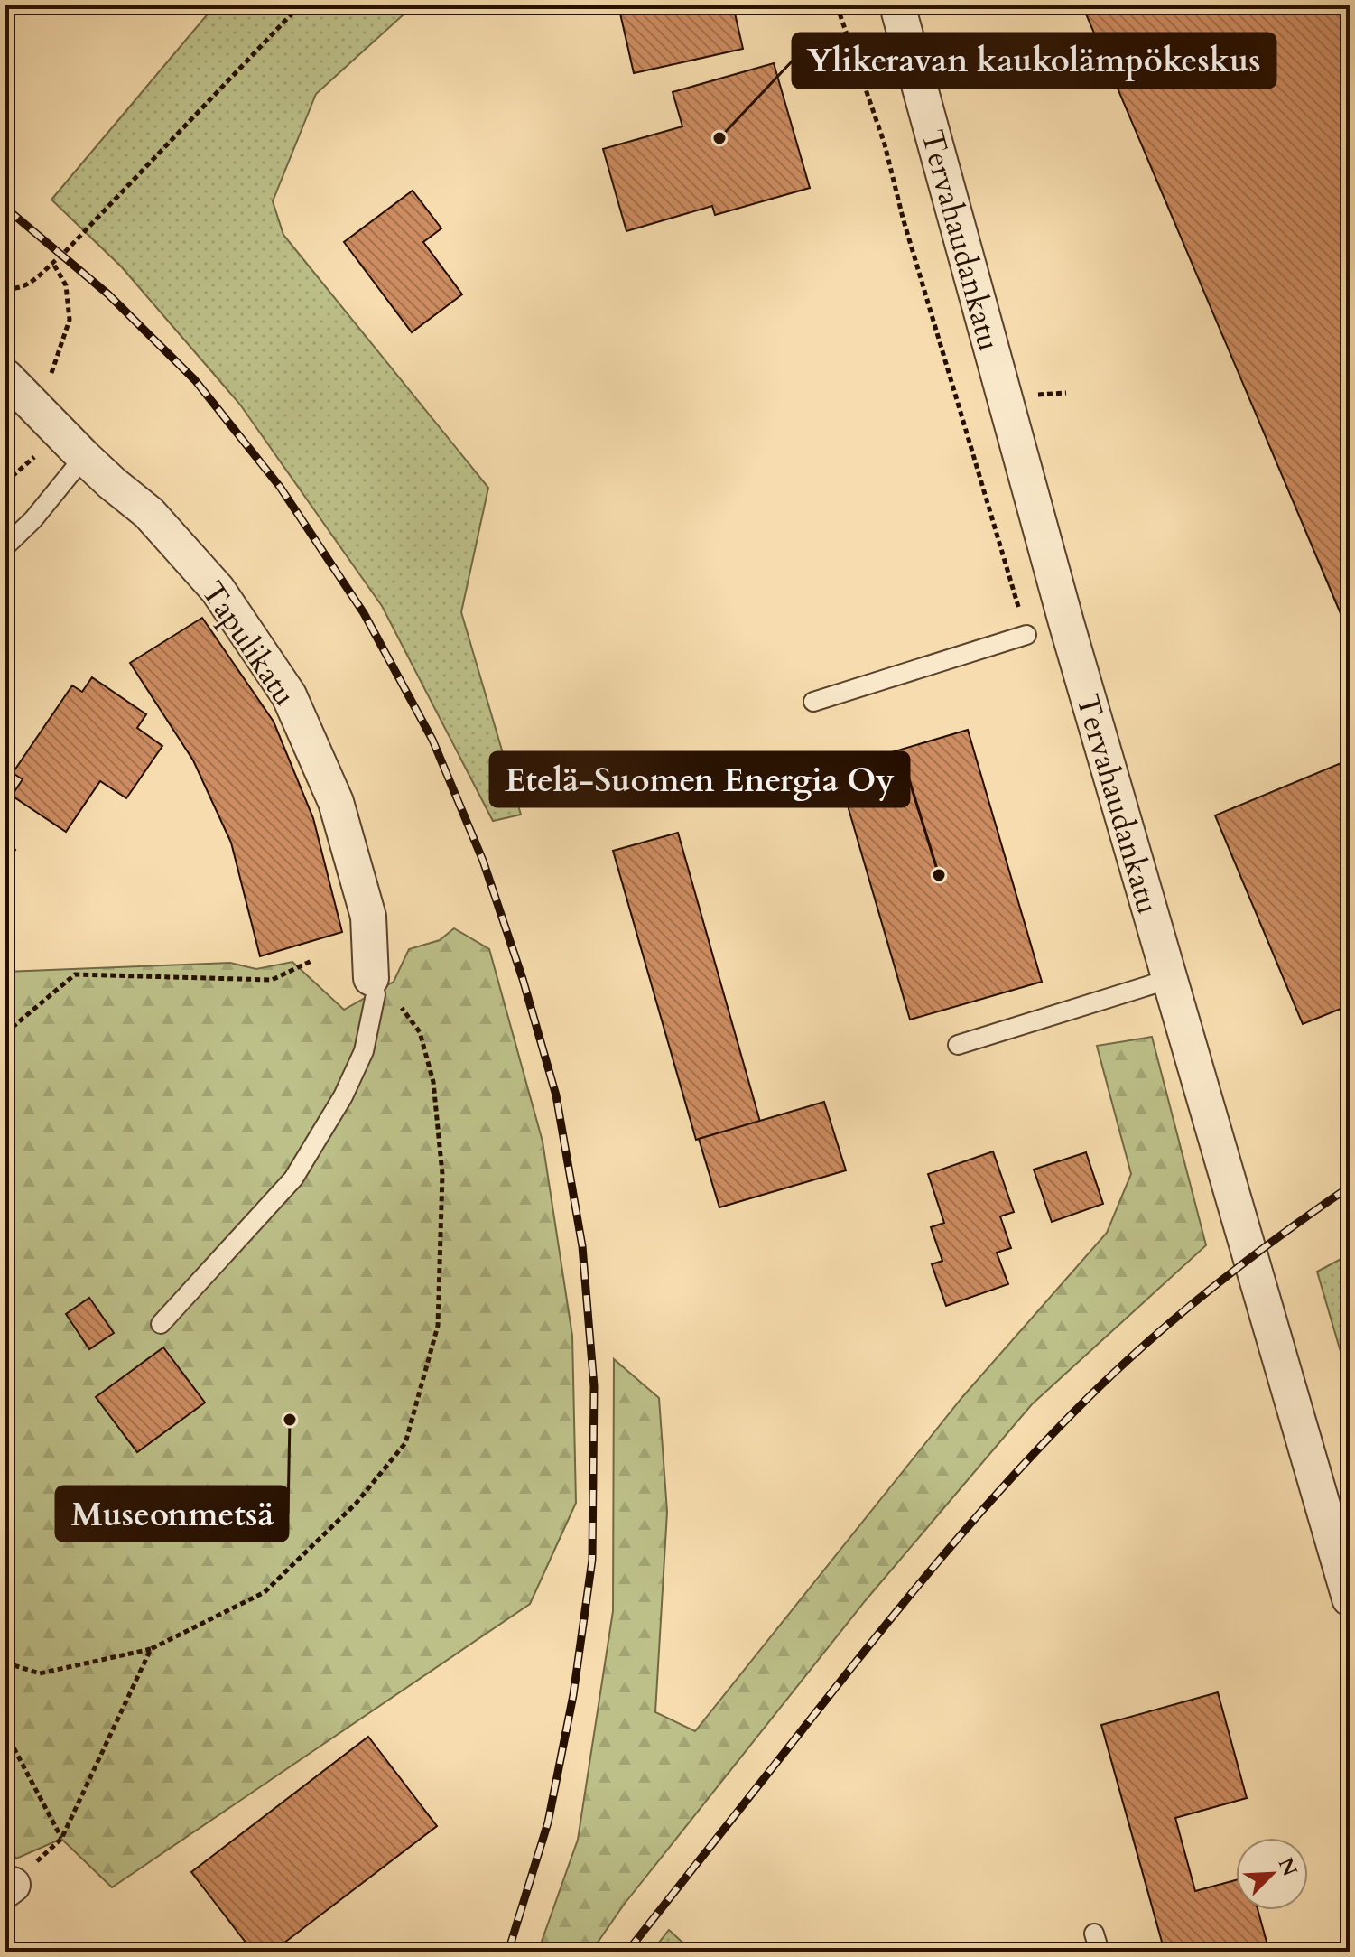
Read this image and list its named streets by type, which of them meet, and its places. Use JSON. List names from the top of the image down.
{
  "streets": {
    "street": ["Tervahaudankatu", "Tapulikatu"]
  },
  "places": ["Ylikeravan kaukolämpökeskus", "Etelä-Suomen Energia Oy", "Museonmetsä"],
  "north": "top right"
}
